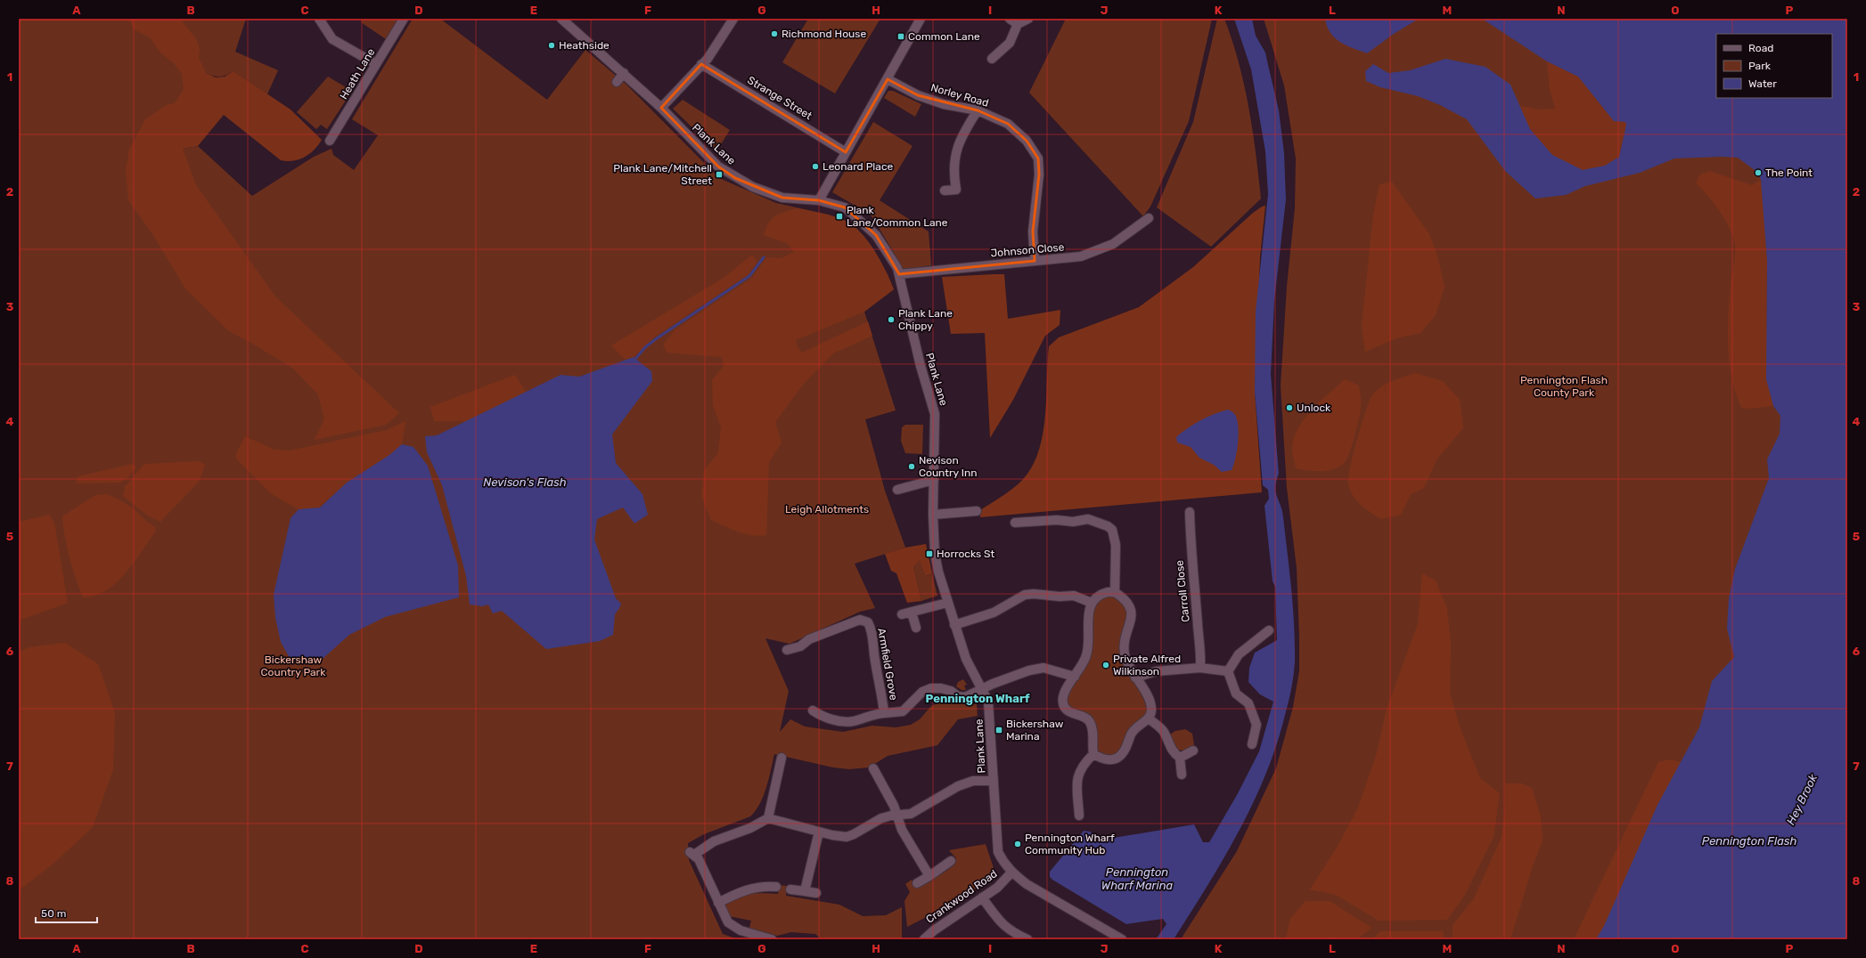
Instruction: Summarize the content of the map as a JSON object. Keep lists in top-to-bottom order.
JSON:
{
  "streets": {
    "street": [
      "Heath Lane",
      "Norley Road",
      "Strange Street",
      "Plank Lane",
      "Johnson Close",
      "Carroll Close",
      "Armfield Grove",
      "Crankwood Road"
    ]
  },
  "crossings": [
    ["Norley Road", "Johnson Close"],
    ["Plank Lane", "Johnson Close"],
    ["Plank Lane", "Armfield Grove"],
    ["Plank Lane", "Crankwood Road"]
  ],
  "districts": ["Pennington Wharf"],
  "water": [
    "Nevison's Flash",
    "Hey Brook",
    "Pennington Flash",
    "Pennington Wharf Marina"
  ],
  "parks": ["Pennington Flash County Park", "Leigh Allotments", "Bickershaw Country Park"],
  "places": {
    "other": [
      "Richmond House",
      "Heathside",
      "Leonard Place",
      "The Point",
      "Plank Lane Chippy",
      "Unlock",
      "Nevison Country Inn",
      "Private Alfred Wilkinson",
      "Pennington Wharf Community Hub"
    ],
    "transit": [
      "Common Lane",
      "Plank Lane/Mitchell Street",
      "Plank Lane/Common Lane",
      "Horrocks St",
      "Bickershaw Marina"
    ]
  },
  "legend": ["Road", "Park", "Water"],
  "scale_bar": "50 m",
  "grid": {
    "columns": [
      "A",
      "B",
      "C",
      "D",
      "E",
      "F",
      "G",
      "H",
      "I",
      "J",
      "K",
      "L",
      "M",
      "N",
      "O",
      "P"
    ],
    "rows": [
      "1",
      "2",
      "3",
      "4",
      "5",
      "6",
      "7",
      "8"
    ]
  }
}
